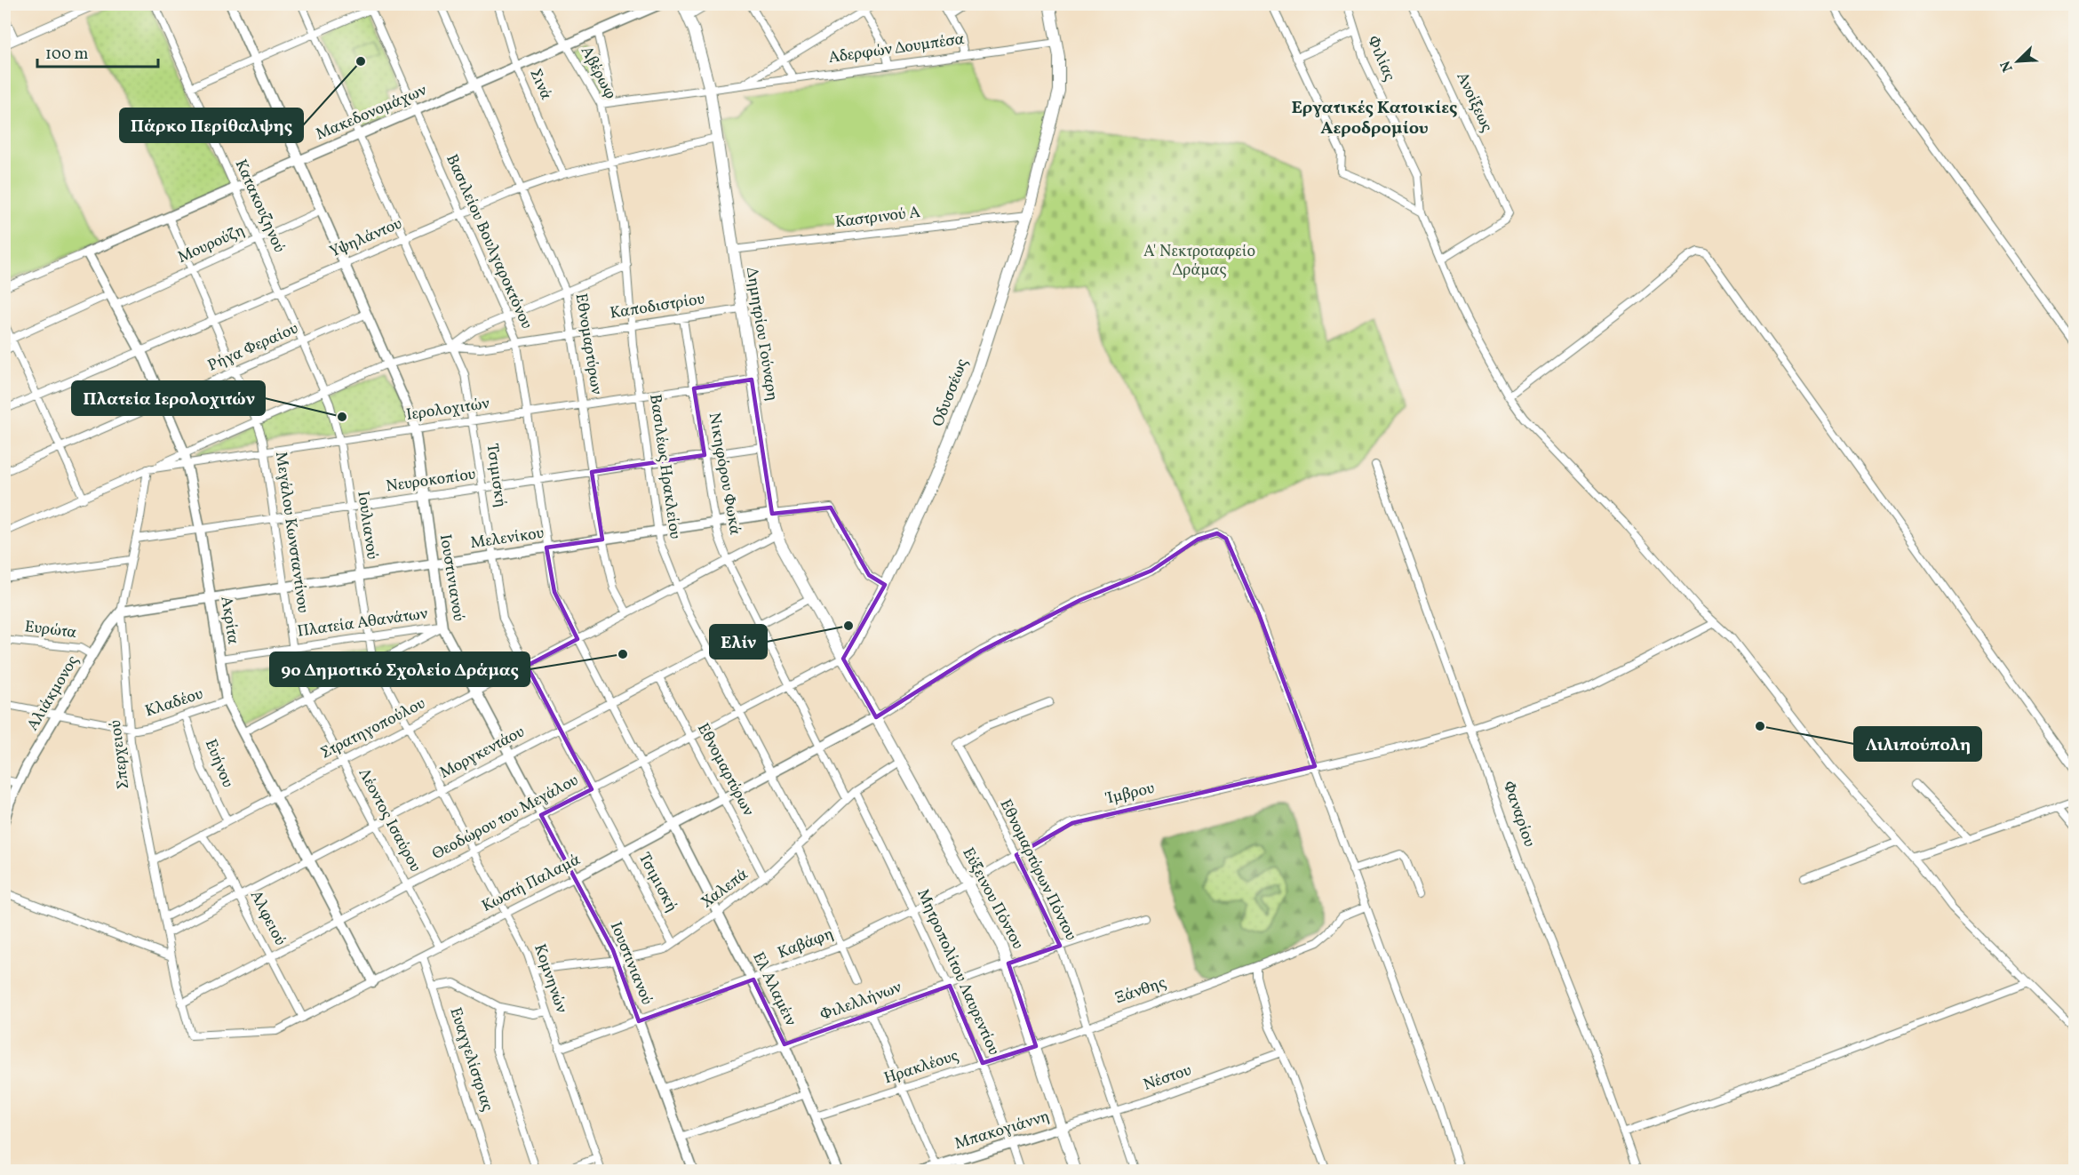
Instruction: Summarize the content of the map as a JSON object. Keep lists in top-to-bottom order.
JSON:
{
  "streets": {
    "main road": ["Δημητρίου Γούναρη", "Οδυσσέως", "Εύξεινου Πόντου"],
    "street": [
      "Αδερφών Δουμπέσα",
      "Φιλίας",
      "Αβέρωφ",
      "Σινά",
      "Ανοίξεως",
      "Μακεδονομάχων",
      "Κατακουζηνού",
      "Καστρινού Α",
      "Υψηλάντου",
      "Βασιλείου Βουλγαροκτόνου",
      "Μουρούζη",
      "Καποδιστρίου",
      "Εθνομαρτύρων",
      "Ρήγα Φεραίου",
      "Ιερολοχιτών",
      "Βασιλέως Ηρακλείου",
      "Νικηφόρου Φωκά",
      "Τσιμισκή",
      "Νευροκοπίου",
      "Ιουλιανού",
      "Μεγάλου Κωνσταντίνου",
      "Μελενίκου",
      "Ιουστινιανού",
      "Ακρίτα",
      "Πλατεία Αθανάτων",
      "Ευρώτα",
      "Αλιάκμονος",
      "Κλαδέου",
      "Στρατηγοπούλου",
      "Μοργκεντάου",
      "Σπερχειού",
      "Ευήνου",
      "Ίμβρου",
      "Φαναρίου",
      "Θεοδώρου του Μεγάλου",
      "Λέοντος Ισαύρου",
      "Εθνομαρτύρων Πόντου",
      "Κωστή Παλαμά",
      "Χαλεπά",
      "Αλφειού",
      "Καβάφη",
      "Μητροπολίτου Λαυρεντίου",
      "Κομνηνών",
      "Ελ Αλαμέιν",
      "Ξάνθης",
      "Φιλελλήνων",
      "Ευαγγελίστριας",
      "Ηρακλέους",
      "Νέστου",
      "Μπακογιάννη"
    ]
  },
  "crossings": [
    ["Αδερφών Δουμπέσα", "Αβέρωφ"],
    ["Αδερφών Δουμπέσα", "Δημητρίου Γούναρη"],
    ["Αδερφών Δουμπέσα", "Οδυσσέως"],
    ["Φιλίας", "Ανοίξεως"],
    ["Φιλίας", "Ίμβρου"],
    ["Αβέρωφ", "Μακεδονομάχων"],
    ["Αβέρωφ", "Υψηλάντου"],
    ["Αβέρωφ", "Βασιλέως Ηρακλείου"],
    ["Σινά", "Μακεδονομάχων"],
    ["Σινά", "Υψηλάντου"],
    ["Μακεδονομάχων", "Κατακουζηνού"],
    ["Μακεδονομάχων", "Βασιλείου Βουλγαροκτόνου"],
    ["Μακεδονομάχων", "Εθνομαρτύρων"],
    ["Μακεδονομάχων", "Τσιμισκή"],
    ["Μακεδονομάχων", "Μεγάλου Κωνσταντίνου"],
    ["Μακεδονομάχων", "Ιουστινιανού"],
    ["Μακεδονομάχων", "Ακρίτα"],
    ["Κατακουζηνού", "Υψηλάντου"],
    ["Κατακουζηνού", "Μουρούζη"],
    ["Κατακουζηνού", "Ρήγα Φεραίου"],
    ["Κατακουζηνού", "Ιερολοχιτών"],
    ["Κατακουζηνού", "Ιουλιανού"],
    ["Καστρινού Α", "Δημητρίου Γούναρη"],
    ["Καστρινού Α", "Οδυσσέως"],
    ["Υψηλάντου", "Βασιλείου Βουλγαροκτόνου"],
    ["Υψηλάντου", "Δημητρίου Γούναρη"],
    ["Υψηλάντου", "Εθνομαρτύρων"],
    ["Υψηλάντου", "Βασιλέως Ηρακλείου"],
    ["Υψηλάντου", "Τσιμισκή"],
    ["Υψηλάντου", "Μεγάλου Κωνσταντίνου"],
    ["Υψηλάντου", "Ιουστινιανού"],
    ["Υψηλάντου", "Ακρίτα"],
    ["Βασιλείου Βουλγαροκτόνου", "Καποδιστρίου"],
    ["Βασιλείου Βουλγαροκτόνου", "Ιερολοχιτών"],
    ["Βασιλείου Βουλγαροκτόνου", "Νευροκοπίου"],
    ["Βασιλείου Βουλγαροκτόνου", "Μελενίκου"],
    ["Βασιλείου Βουλγαροκτόνου", "Στρατηγοπούλου"],
    ["Βασιλείου Βουλγαροκτόνου", "Μοργκεντάου"],
    ["Βασιλείου Βουλγαροκτόνου", "Θεοδώρου του Μεγάλου"],
    ["Βασιλείου Βουλγαροκτόνου", "Κωστή Παλαμά"],
    ["Βασιλείου Βουλγαροκτόνου", "Ελ Αλαμέιν"],
    ["Μουρούζη", "Μεγάλου Κωνσταντίνου"],
    ["Μουρούζη", "Ιουστινιανού"],
    ["Μουρούζη", "Ακρίτα"],
    ["Καποδιστρίου", "Δημητρίου Γούναρη"],
    ["Καποδιστρίου", "Εθνομαρτύρων"],
    ["Καποδιστρίου", "Ιερολοχιτών"],
    ["Καποδιστρίου", "Βασιλέως Ηρακλείου"],
    ["Καποδιστρίου", "Νικηφόρου Φωκά"],
    ["Καποδιστρίου", "Τσιμισκή"],
    ["Δημητρίου Γούναρη", "Οδυσσέως"],
    ["Δημητρίου Γούναρη", "Ιερολοχιτών"],
    ["Δημητρίου Γούναρη", "Νευροκοπίου"],
    ["Δημητρίου Γούναρη", "Μελενίκου"],
    ["Δημητρίου Γούναρη", "Στρατηγοπούλου"],
    ["Δημητρίου Γούναρη", "Μοργκεντάου"],
    ["Δημητρίου Γούναρη", "Θεοδώρου του Μεγάλου"],
    ["Δημητρίου Γούναρη", "Εύξεινου Πόντου"],
    ["Εθνομαρτύρων", "Ιερολοχιτών"],
    ["Εθνομαρτύρων", "Νευροκοπίου"],
    ["Εθνομαρτύρων", "Μελενίκου"],
    ["Εθνομαρτύρων", "Στρατηγοπούλου"],
    ["Εθνομαρτύρων", "Μοργκεντάου"],
    ["Εθνομαρτύρων", "Θεοδώρου του Μεγάλου"],
    ["Εθνομαρτύρων", "Κωστή Παλαμά"],
    ["Εθνομαρτύρων", "Χαλεπά"],
    ["Ρήγα Φεραίου", "Μεγάλου Κωνσταντίνου"],
    ["Ρήγα Φεραίου", "Ιουστινιανού"],
    ["Ρήγα Φεραίου", "Ακρίτα"],
    ["Οδυσσέως", "Θεοδώρου του Μεγάλου"],
    ["Οδυσσέως", "Εύξεινου Πόντου"],
    ["Ιερολοχιτών", "Βασιλέως Ηρακλείου"],
    ["Ιερολοχιτών", "Νικηφόρου Φωκά"],
    ["Ιερολοχιτών", "Τσιμισκή"],
    ["Ιερολοχιτών", "Ιουλιανού"],
    ["Ιερολοχιτών", "Μεγάλου Κωνσταντίνου"],
    ["Ιερολοχιτών", "Ιουστινιανού"],
    ["Ιερολοχιτών", "Ακρίτα"],
    ["Ιερολοχιτών", "Σπερχειού"],
    ["Βασιλέως Ηρακλείου", "Νευροκοπίου"],
    ["Βασιλέως Ηρακλείου", "Μελενίκου"],
    ["Βασιλέως Ηρακλείου", "Στρατηγοπούλου"],
    ["Βασιλέως Ηρακλείου", "Μοργκεντάου"],
    ["Βασιλέως Ηρακλείου", "Θεοδώρου του Μεγάλου"],
    ["Βασιλέως Ηρακλείου", "Κωστή Παλαμά"],
    ["Βασιλέως Ηρακλείου", "Χαλεπά"],
    ["Νικηφόρου Φωκά", "Νευροκοπίου"],
    ["Νικηφόρου Φωκά", "Μελενίκου"],
    ["Νικηφόρου Φωκά", "Στρατηγοπούλου"],
    ["Νικηφόρου Φωκά", "Μοργκεντάου"],
    ["Νικηφόρου Φωκά", "Θεοδώρου του Μεγάλου"],
    ["Νικηφόρου Φωκά", "Κωστή Παλαμά"],
    ["Νικηφόρου Φωκά", "Χαλεπά"],
    ["Τσιμισκή", "Νευροκοπίου"],
    ["Τσιμισκή", "Μελενίκου"],
    ["Τσιμισκή", "Στρατηγοπούλου"],
    ["Τσιμισκή", "Μοργκεντάου"],
    ["Τσιμισκή", "Θεοδώρου του Μεγάλου"],
    ["Τσιμισκή", "Κωστή Παλαμά"],
    ["Τσιμισκή", "Χαλεπά"],
    ["Νευροκοπίου", "Ιουλιανού"],
    ["Νευροκοπίου", "Μεγάλου Κωνσταντίνου"],
    ["Νευροκοπίου", "Ιουστινιανού"],
    ["Νευροκοπίου", "Ακρίτα"],
    ["Νευροκοπίου", "Σπερχειού"],
    ["Ιουλιανού", "Μελενίκου"],
    ["Ιουλιανού", "Πλατεία Αθανάτων"],
    ["Ιουλιανού", "Κομνηνών"],
    ["Μεγάλου Κωνσταντίνου", "Μελενίκου"],
    ["Μεγάλου Κωνσταντίνου", "Πλατεία Αθανάτων"],
    ["Μεγάλου Κωνσταντίνου", "Λέοντος Ισαύρου"],
    ["Μελενίκου", "Ιουστινιανού"],
    ["Μελενίκου", "Ακρίτα"],
    ["Μελενίκου", "Αλιάκμονος"],
    ["Μελενίκου", "Σπερχειού"],
    ["Ιουστινιανού", "Πλατεία Αθανάτων"],
    ["Ιουστινιανού", "Στρατηγοπούλου"],
    ["Ιουστινιανού", "Μοργκεντάου"],
    ["Ιουστινιανού", "Θεοδώρου του Μεγάλου"],
    ["Ιουστινιανού", "Κωστή Παλαμά"],
    ["Ιουστινιανού", "Χαλεπά"],
    ["Ιουστινιανού", "Καβάφη"],
    ["Ιουστινιανού", "Φιλελλήνων"],
    ["Ακρίτα", "Πλατεία Αθανάτων"],
    ["Ακρίτα", "Κλαδέου"],
    ["Ακρίτα", "Στρατηγοπούλου"],
    ["Ακρίτα", "Μοργκεντάου"],
    ["Ακρίτα", "Θεοδώρου του Μεγάλου"],
    ["Ακρίτα", "Κωστή Παλαμά"],
    ["Πλατεία Αθανάτων", "Λέοντος Ισαύρου"],
    ["Πλατεία Αθανάτων", "Κομνηνών"],
    ["Ευρώτα", "Αλιάκμονος"],
    ["Αλιάκμονος", "Κλαδέου"],
    ["Αλιάκμονος", "Σπερχειού"],
    ["Κλαδέου", "Σπερχειού"],
    ["Κλαδέου", "Ευήνου"],
    ["Στρατηγοπούλου", "Σπερχειού"],
    ["Στρατηγοπούλου", "Ευήνου"],
    ["Στρατηγοπούλου", "Λέοντος Ισαύρου"],
    ["Στρατηγοπούλου", "Αλφειού"],
    ["Στρατηγοπούλου", "Κομνηνών"],
    ["Μοργκεντάου", "Σπερχειού"],
    ["Μοργκεντάου", "Λέοντος Ισαύρου"],
    ["Μοργκεντάου", "Αλφειού"],
    ["Μοργκεντάου", "Κομνηνών"],
    ["Σπερχειού", "Θεοδώρου του Μεγάλου"],
    ["Σπερχειού", "Κωστή Παλαμά"],
    ["Ίμβρου", "Φαναρίου"],
    ["Ίμβρου", "Εθνομαρτύρων Πόντου"],
    ["Ίμβρου", "Εύξεινου Πόντου"],
    ["Ίμβρου", "Καβάφη"],
    ["Θεοδώρου του Μεγάλου", "Λέοντος Ισαύρου"],
    ["Θεοδώρου του Μεγάλου", "Εύξεινου Πόντου"],
    ["Θεοδώρου του Μεγάλου", "Αλφειού"],
    ["Θεοδώρου του Μεγάλου", "Κομνηνών"],
    ["Λέοντος Ισαύρου", "Κωστή Παλαμά"],
    ["Εθνομαρτύρων Πόντου", "Ξάνθης"],
    ["Εθνομαρτύρων Πόντου", "Φιλελλήνων"],
    ["Εθνομαρτύρων Πόντου", "Νέστου"],
    ["Κωστή Παλαμά", "Εύξεινου Πόντου"],
    ["Κωστή Παλαμά", "Αλφειού"],
    ["Κωστή Παλαμά", "Κομνηνών"],
    ["Κωστή Παλαμά", "Ελ Αλαμέιν"],
    ["Κωστή Παλαμά", "Ευαγγελίστριας"],
    ["Χαλεπά", "Εύξεινου Πόντου"],
    ["Χαλεπά", "Μητροπολίτου Λαυρεντίου"],
    ["Χαλεπά", "Κομνηνών"],
    ["Χαλεπά", "Ελ Αλαμέιν"],
    ["Εύξεινου Πόντου", "Καβάφη"],
    ["Εύξεινου Πόντου", "Ξάνθης"],
    ["Εύξεινου Πόντου", "Φιλελλήνων"],
    ["Εύξεινου Πόντου", "Ηρακλέους"],
    ["Εύξεινου Πόντου", "Νέστου"],
    ["Εύξεινου Πόντου", "Μπακογιάννη"],
    ["Καβάφη", "Μητροπολίτου Λαυρεντίου"],
    ["Καβάφη", "Κομνηνών"],
    ["Καβάφη", "Ελ Αλαμέιν"],
    ["Μητροπολίτου Λαυρεντίου", "Φιλελλήνων"],
    ["Μητροπολίτου Λαυρεντίου", "Ηρακλέους"],
    ["Μητροπολίτου Λαυρεντίου", "Μπακογιάννη"],
    ["Ελ Αλαμέιν", "Φιλελλήνων"],
    ["Ελ Αλαμέιν", "Ηρακλέους"],
    ["Ξάνθης", "Ηρακλέους"],
    ["Νέστου", "Μπακογιάννη"]
  ],
  "districts": ["Εργατικές Κατοικίες Αεροδρομίου"],
  "parks": ["Α' Νεκτροταφείο Δράμας"],
  "places": [
    "Πάρκο Περίθαλψης",
    "Πλατεία Ιερολοχιτών",
    "Ελίν",
    "9ο Δημοτικό Σχολείο Δράμας",
    "Λιλιπούπολη"
  ],
  "scale_bar": "100 m",
  "north": "bottom left"
}
